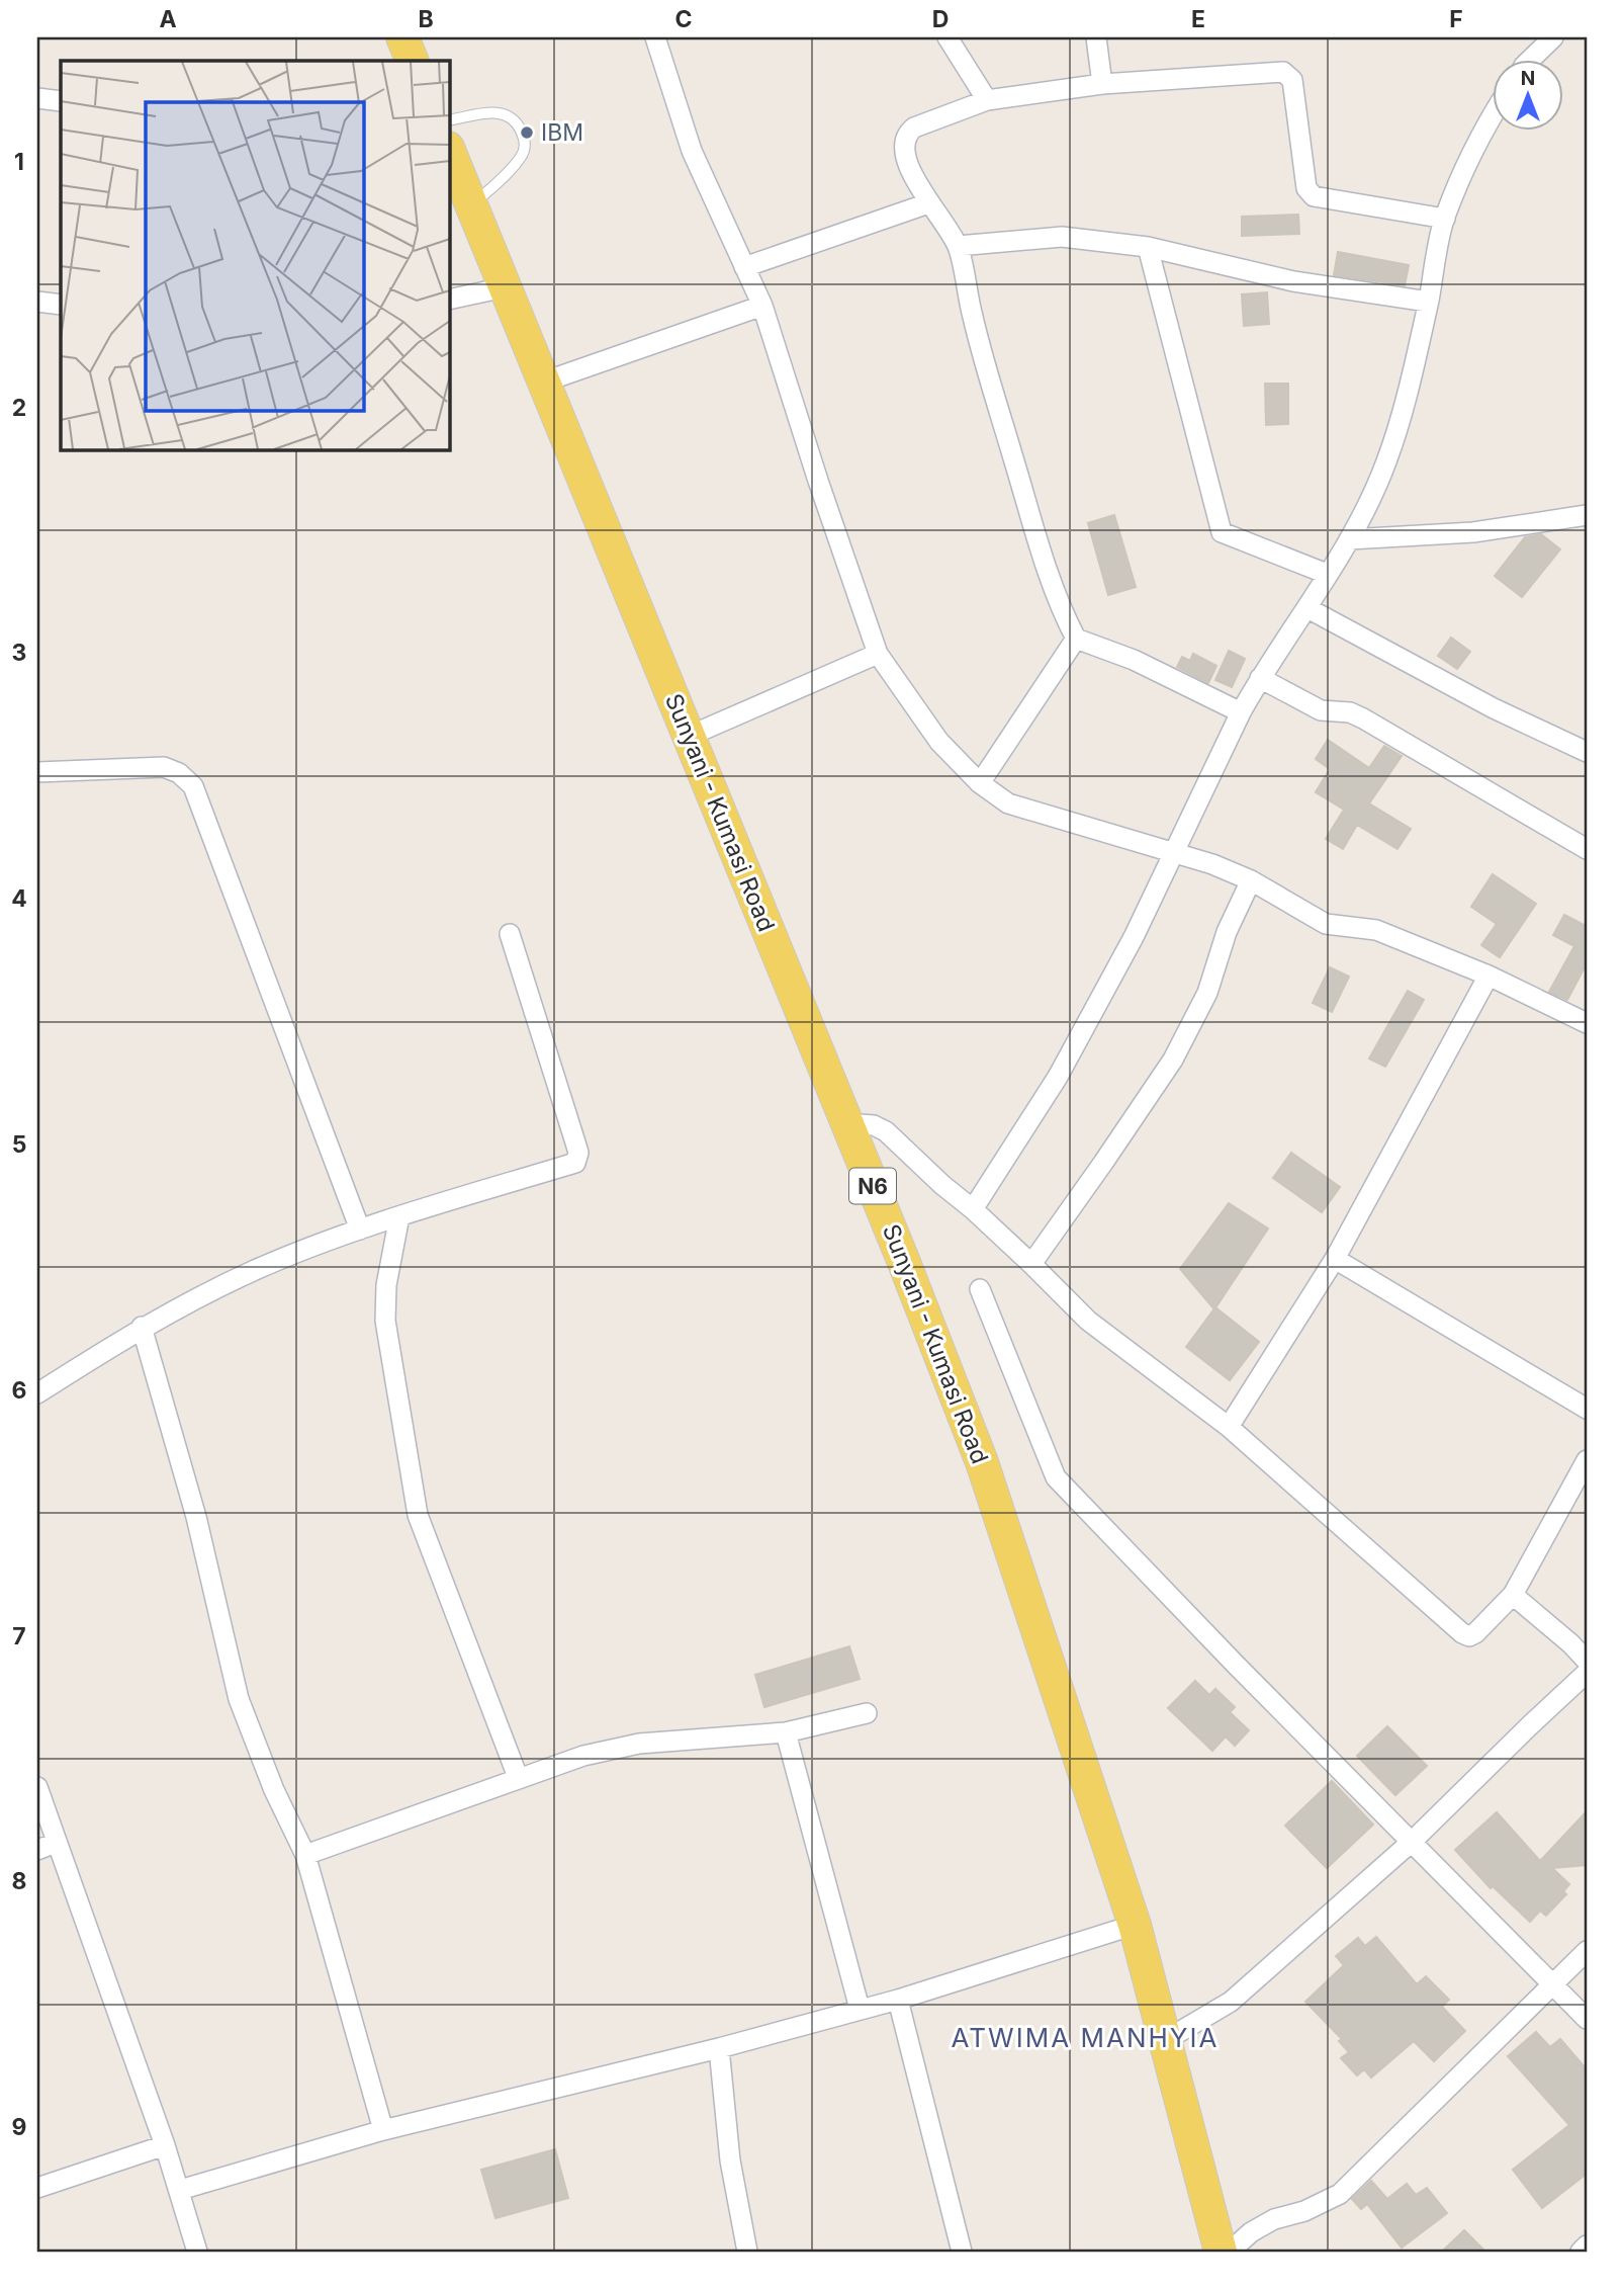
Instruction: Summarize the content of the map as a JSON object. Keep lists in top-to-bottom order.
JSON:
{
  "streets": {
    "main road": ["Sunyani - Kumasi Road", "N6"]
  },
  "districts": ["ATWIMA MANHYIA"],
  "places": ["IBM"],
  "north": "top",
  "grid": {
    "columns": [
      "A",
      "B",
      "C",
      "D",
      "E",
      "F"
    ],
    "rows": [
      "1",
      "2",
      "3",
      "4",
      "5",
      "6",
      "7",
      "8",
      "9"
    ]
  }
}
